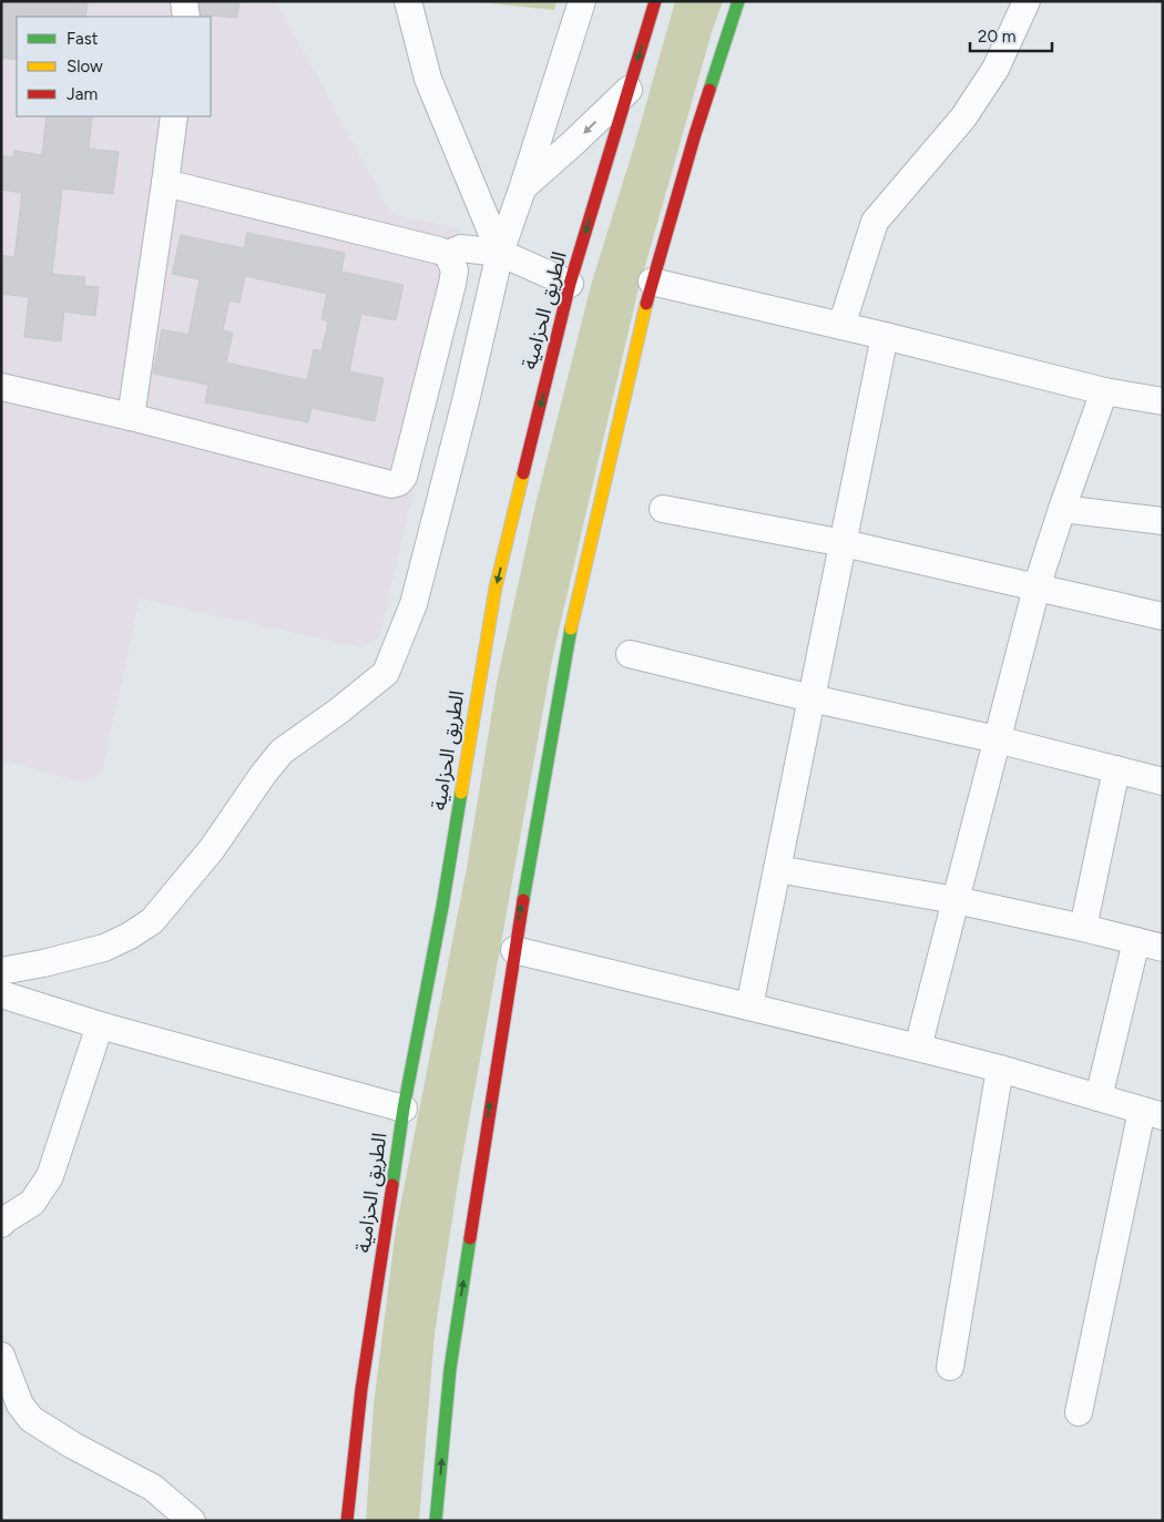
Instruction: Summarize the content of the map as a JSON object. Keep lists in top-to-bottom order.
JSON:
{
  "streets": {
    "highway": ["الطريق الحزامية"]
  },
  "legend": ["Fast", "Slow", "Jam"],
  "scale_bar": "20 m"
}
